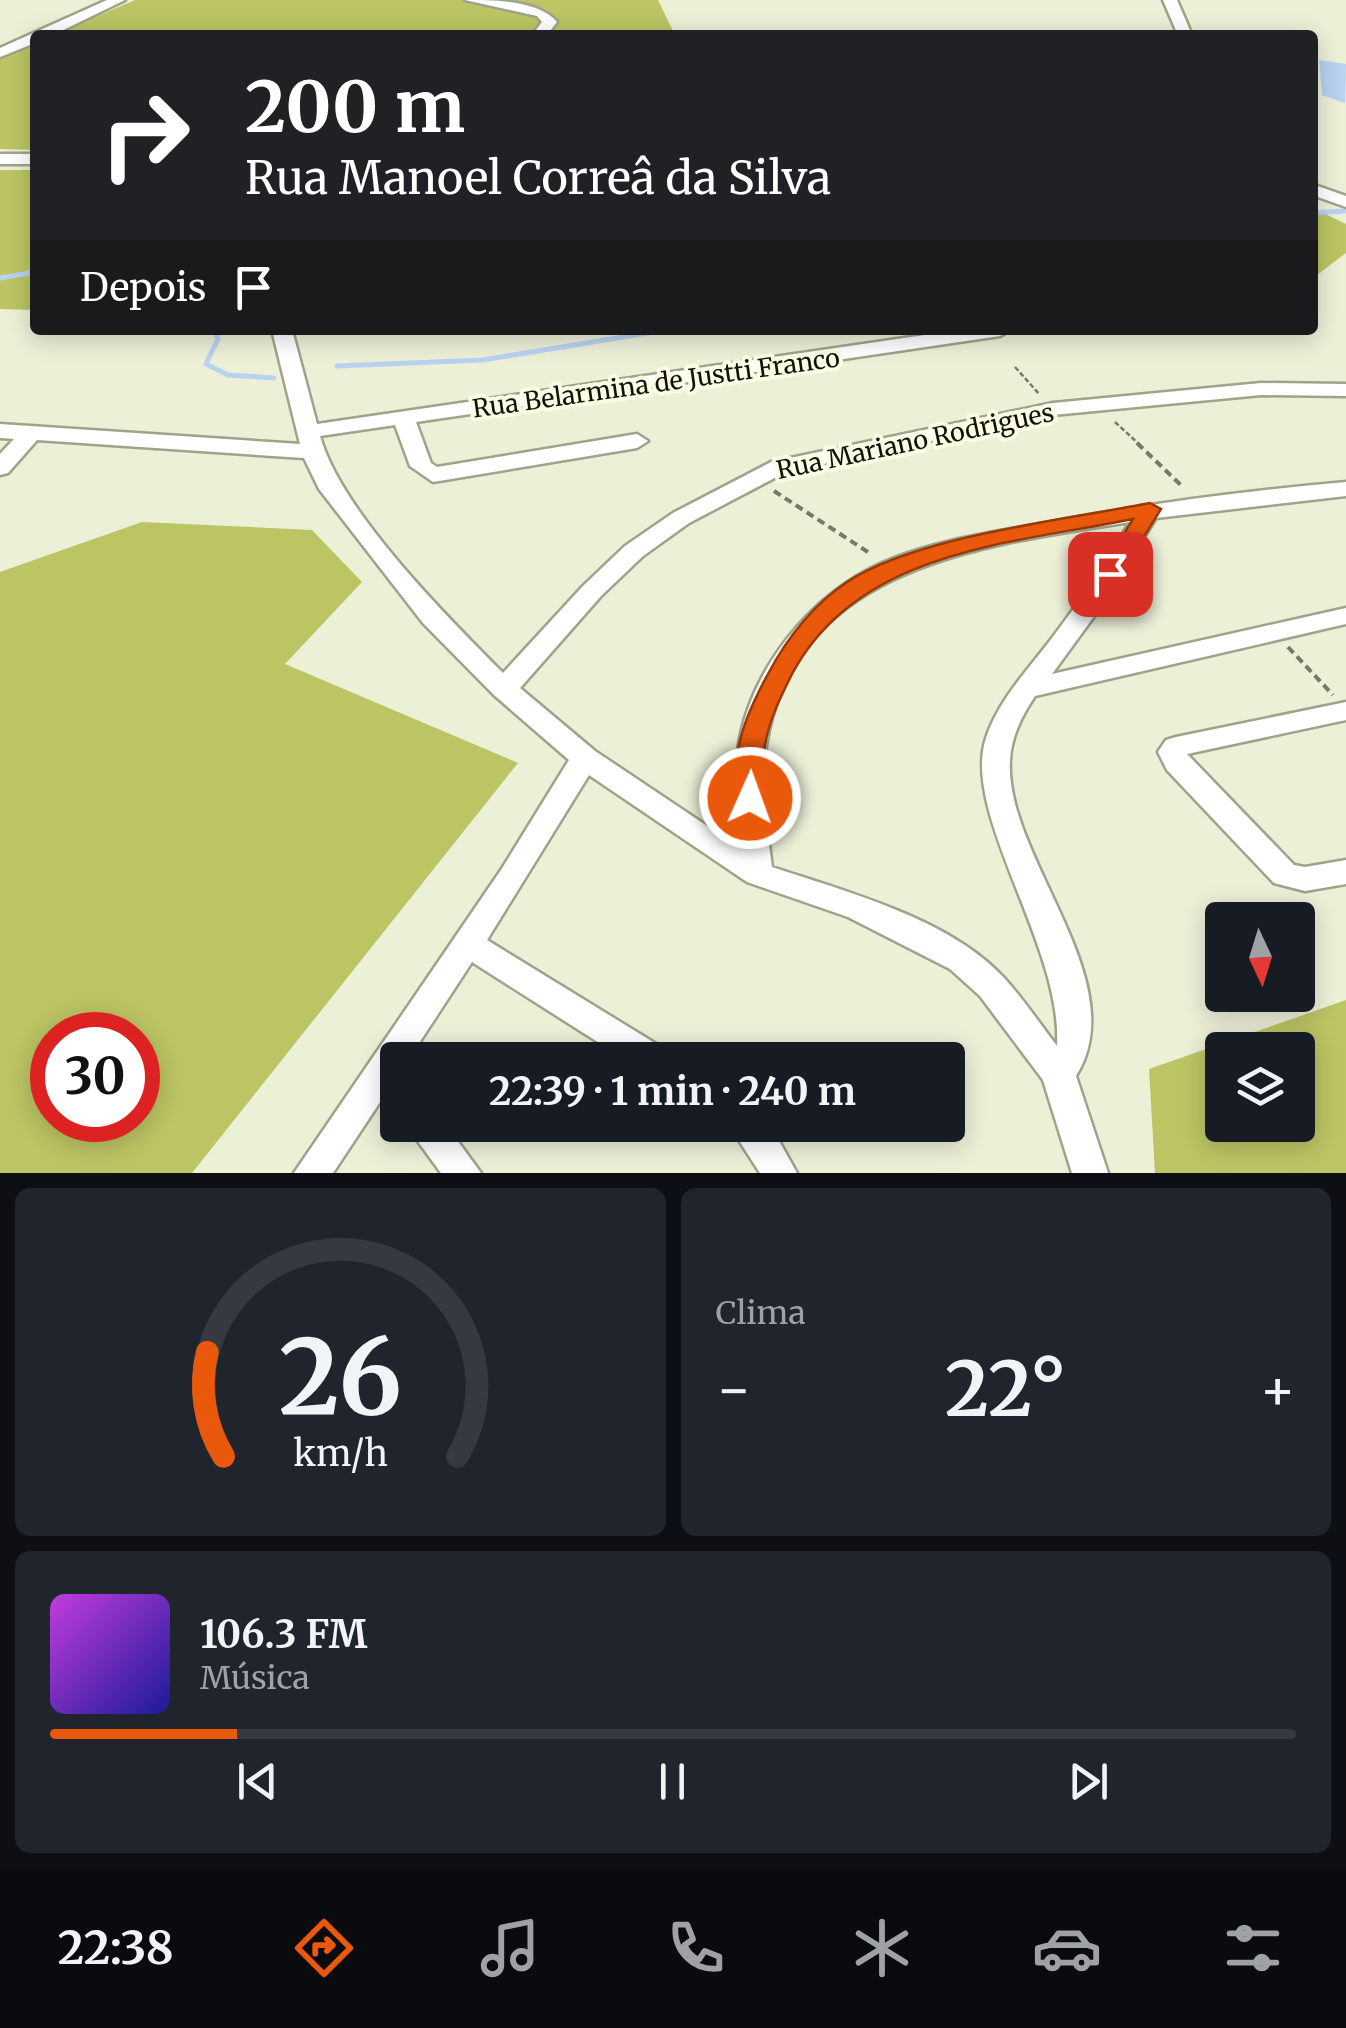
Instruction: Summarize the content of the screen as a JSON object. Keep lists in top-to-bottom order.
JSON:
{
  "streets": {
    "street": ["Rua Belarmina de Justti Franco", "Rua Mariano Rodrigues"]
  },
  "north": "bottom",
  "page": {
    "turn": ["200 m", "Rua Manoel Correâ da Silva"],
    "then": "Depois",
    "limit": "30",
    "trip": "22:39 · 1 min · 240 m",
    "tile": "Clima",
    "heat": ["−", "22°", "+"],
    "song": ["106.3 FM", "Música"],
    "tabs": "22:38",
    "gauge": ["26", "km/h"]
  }
}
